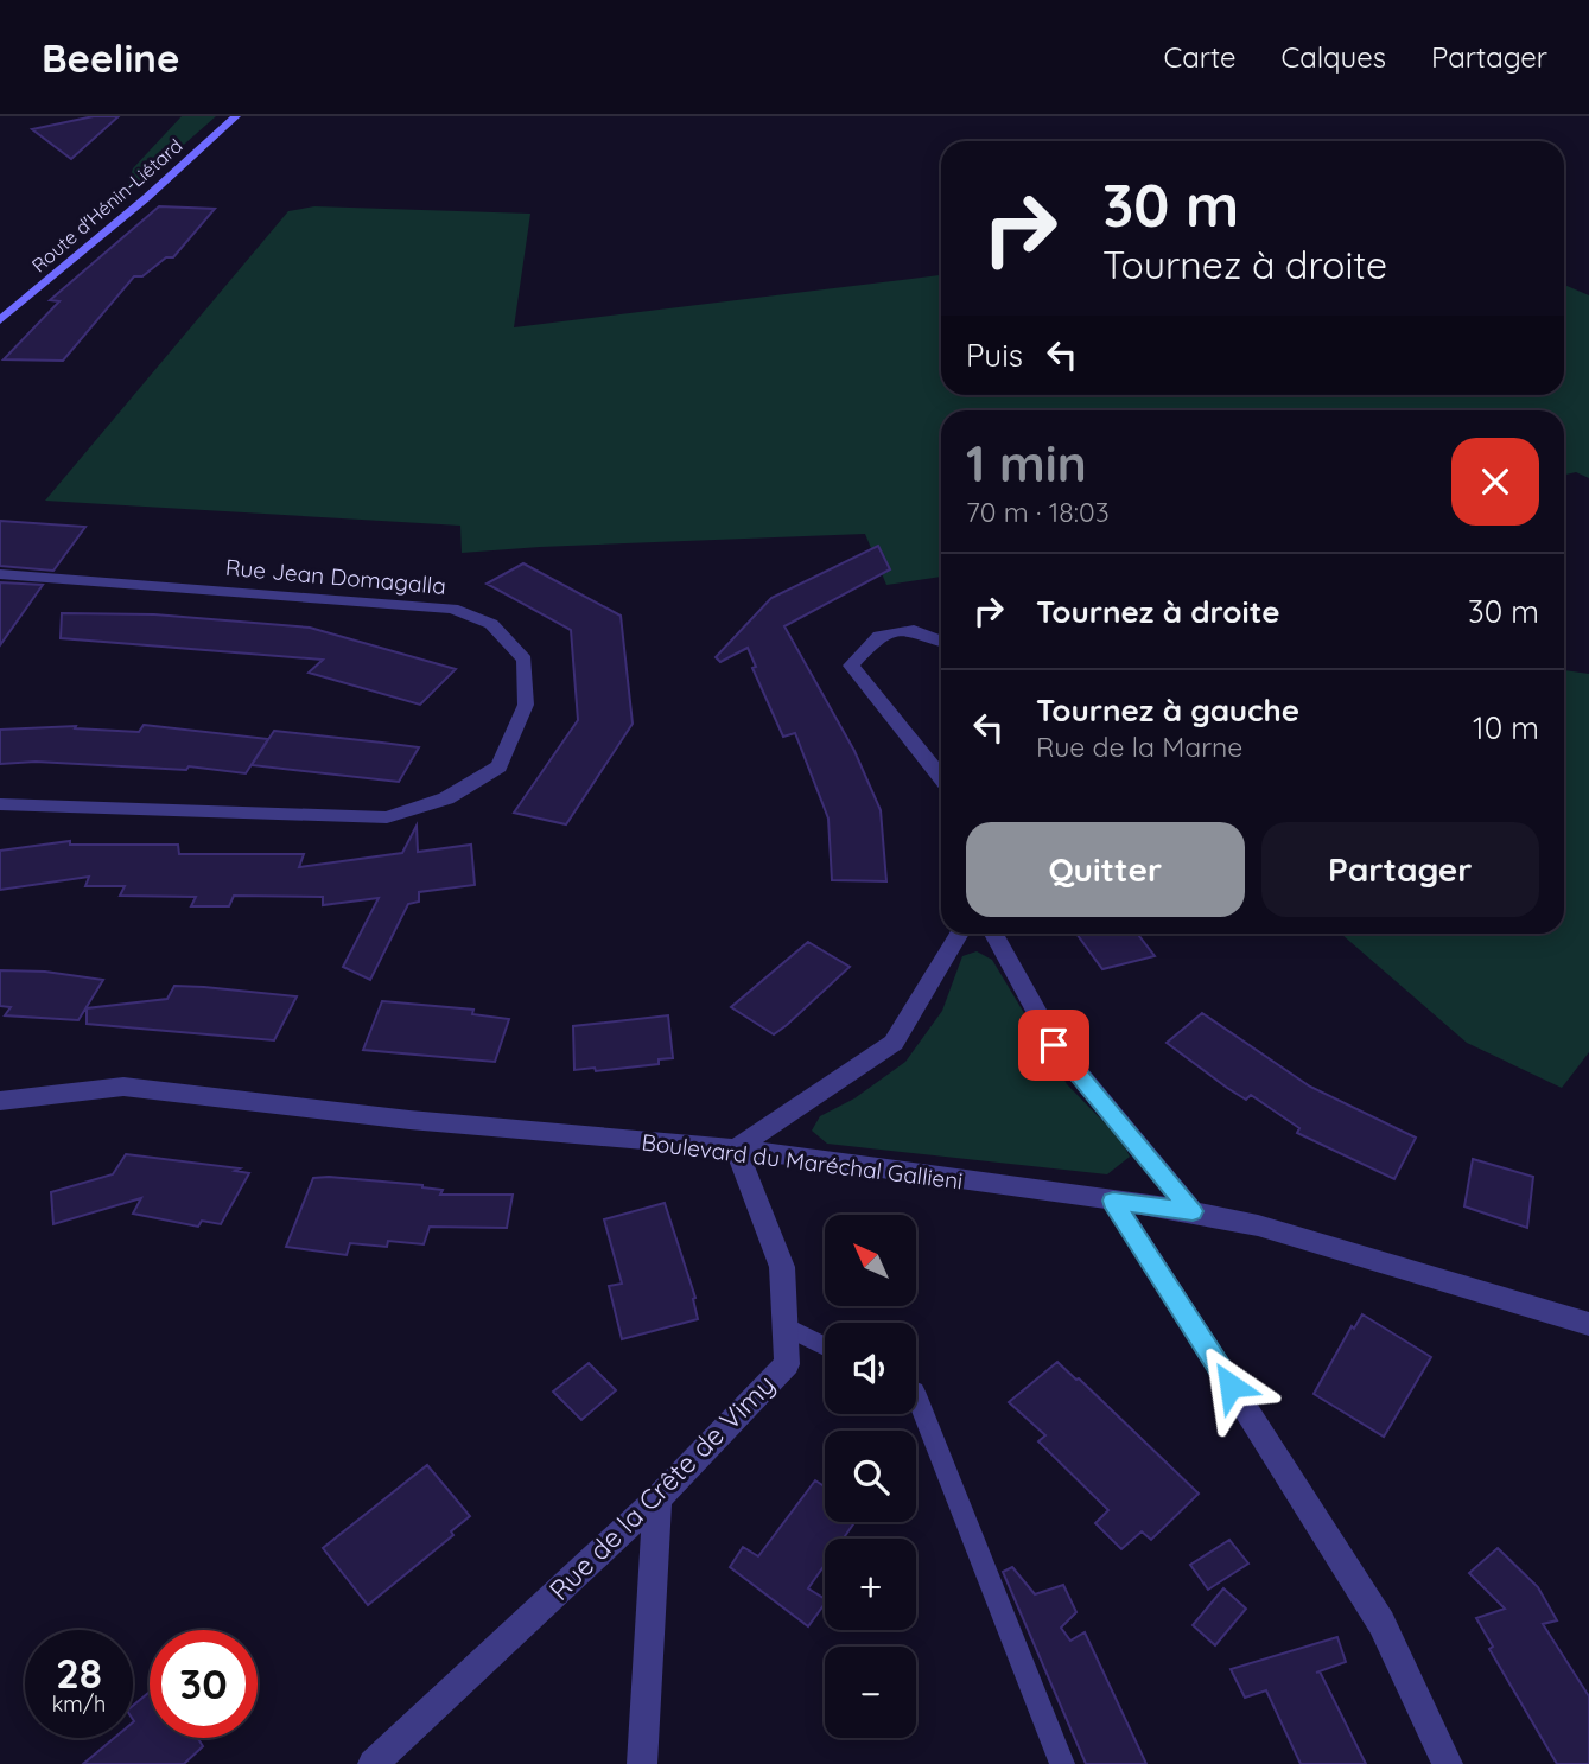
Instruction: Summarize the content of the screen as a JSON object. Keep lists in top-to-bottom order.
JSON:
{
  "streets": {
    "main road": ["Route d'Hénin-Liétard"],
    "street": ["Rue Jean Domagalla", "Boulevard du Maréchal Gallieni", "Rue de la Crête de Vimy"]
  },
  "crossings": [
    ["Boulevard du Maréchal Gallieni", "Rue de la Crête de Vimy"]
  ],
  "north": "top left",
  "page": {
    "header": "Beeline",
    "nav": ["Carte", "Calques", "Partager"],
    "turn": ["30 m", "Tournez à droite"],
    "then": "Puis",
    "heading": ["1 min", "70 m · 18:03"],
    "list": [
      {
        "name": "Tournez à droite",
        "value": "30 m"
      },
      {
        "name": "Tournez à gauche",
        "note": "Rue de la Marne",
        "value": "10 m"
      }
    ],
    "buttons": ["Quitter", "Partager"],
    "map_buttons": ["+", "−"],
    "speed": "28 km/h",
    "limit": "30"
  }
}
